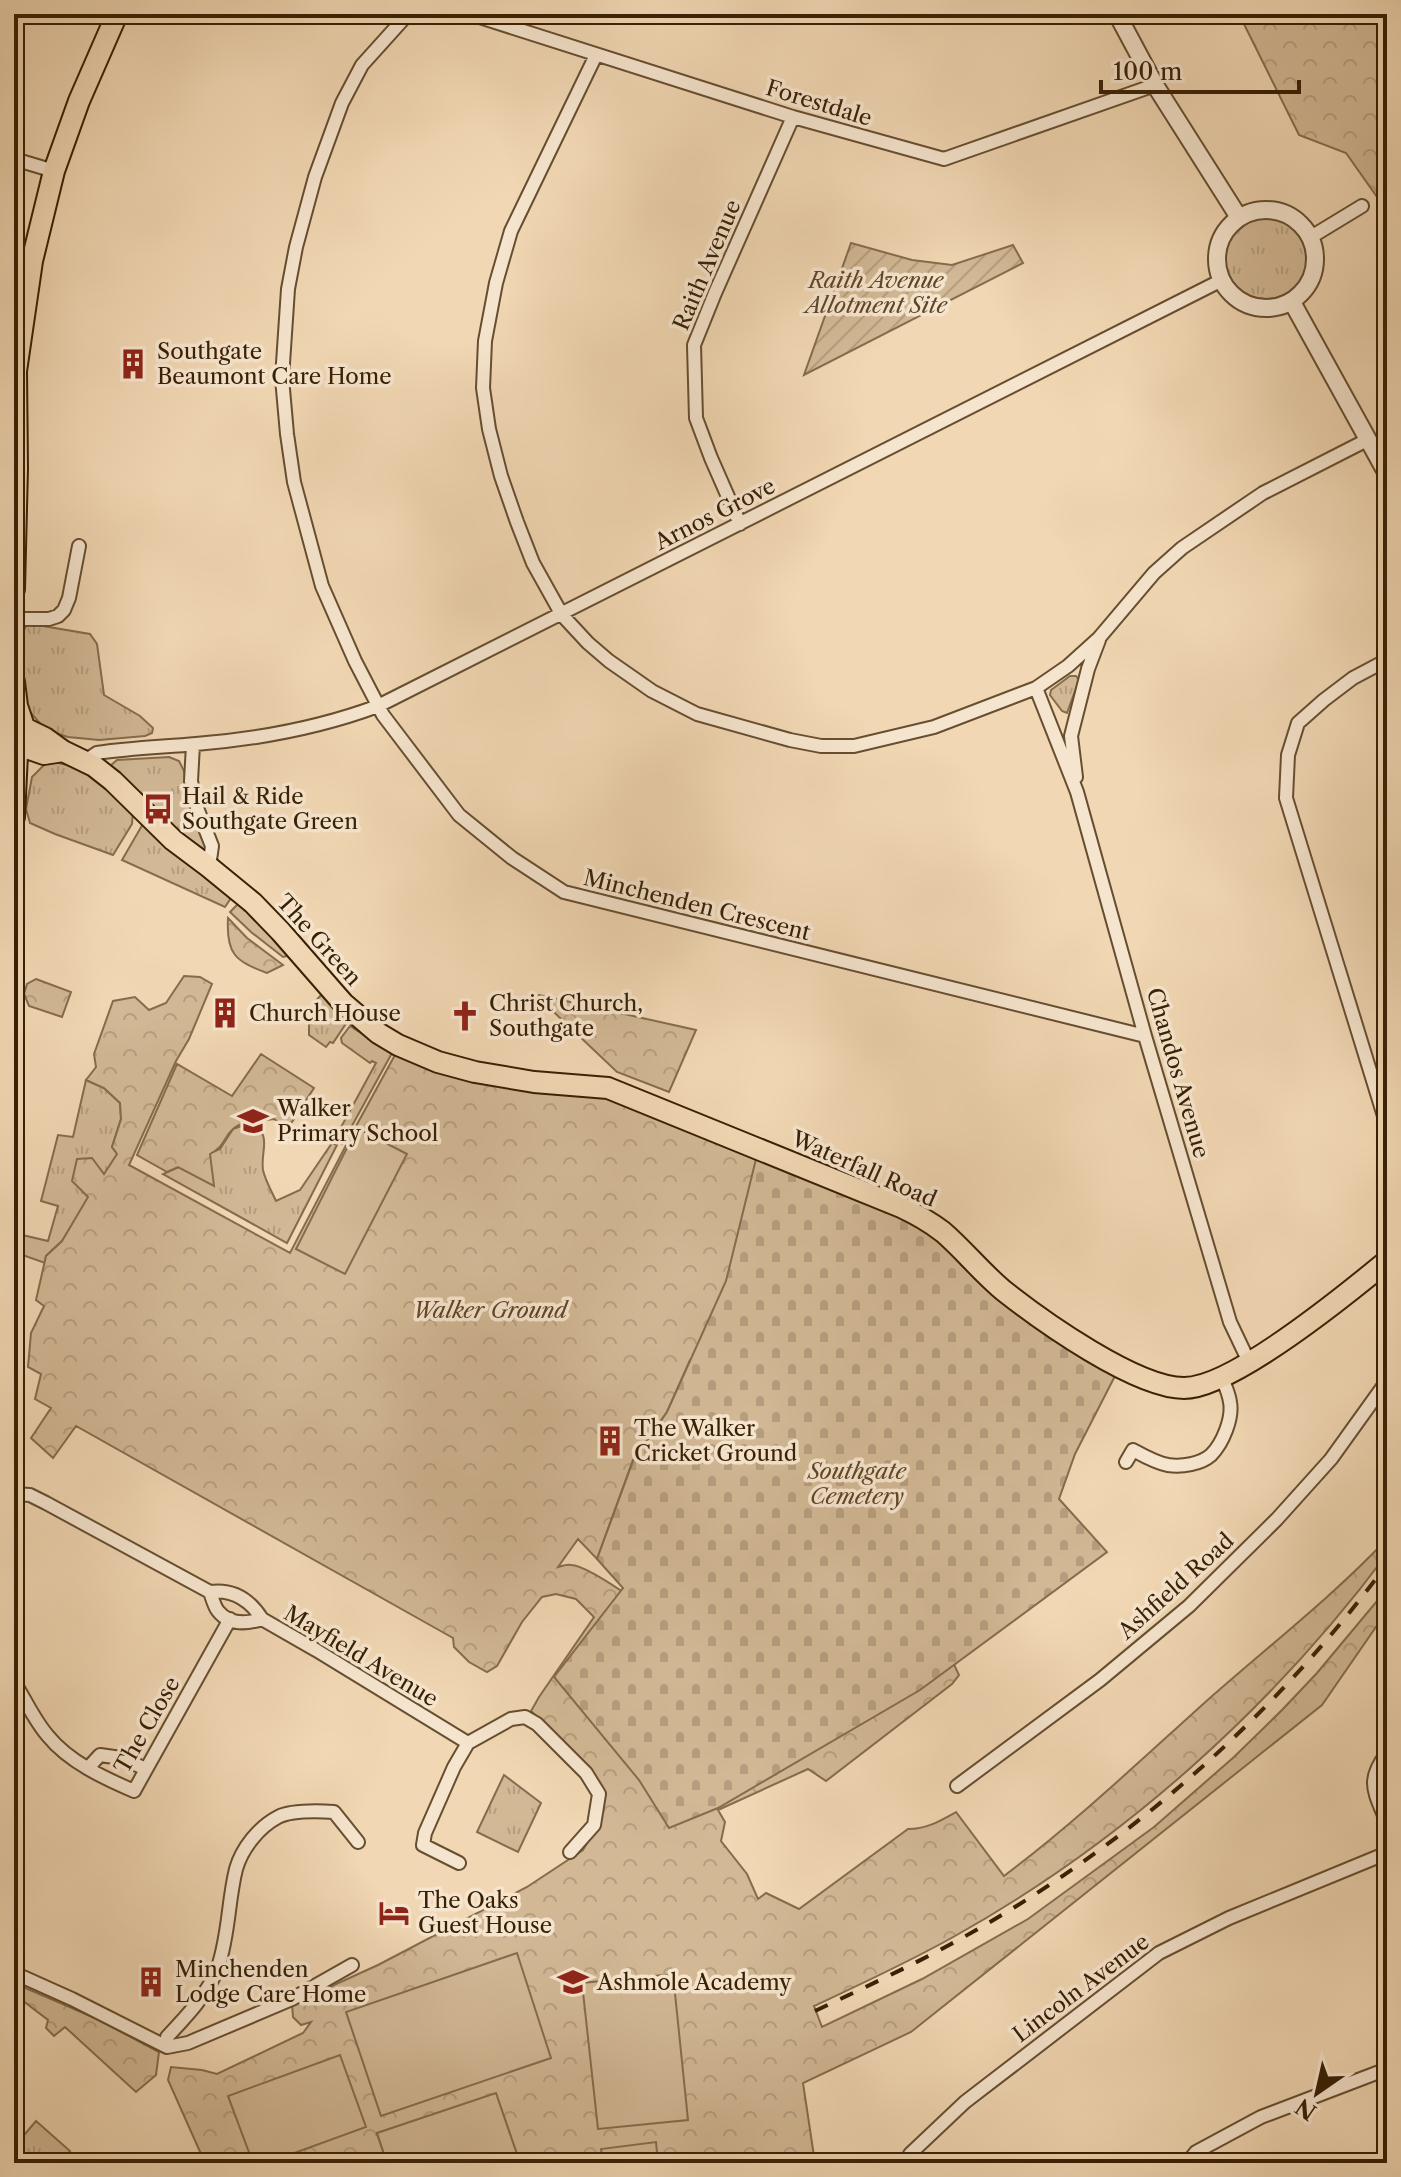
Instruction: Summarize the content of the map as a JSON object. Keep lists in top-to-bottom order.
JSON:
{
  "streets": {
    "main road": ["The Green", "Waterfall Road"],
    "street": [
      "Forestdale",
      "Raith Avenue",
      "Arnos Grove",
      "Minchenden Crescent",
      "Chandos Avenue",
      "Ashfield Road",
      "Mayfield Avenue",
      "The Close",
      "Lincoln Avenue"
    ]
  },
  "crossings": [
    ["Forestdale", "Raith Avenue"],
    ["Raith Avenue", "Arnos Grove"],
    ["Arnos Grove", "Minchenden Crescent"],
    ["Minchenden Crescent", "Chandos Avenue"],
    ["The Green", "Waterfall Road"],
    ["Chandos Avenue", "Waterfall Road"],
    ["Mayfield Avenue", "The Close"]
  ],
  "parks": ["Raith Avenue Allotment Site", "Walker Ground", "Southgate Cemetery"],
  "places": {
    "building": [
      "Southgate Beaumont Care Home",
      "Church House",
      "The Walker Cricket Ground",
      "Minchenden Lodge Care Home"
    ],
    "bus stop": ["Hail & Ride Southgate Green"],
    "church": ["Christ Church, Southgate"],
    "school or university": ["Walker Primary School", "Ashmole Academy"],
    "hotel": ["The Oaks Guest House"]
  },
  "scale_bar": "100 m",
  "north": "bottom left"
}
